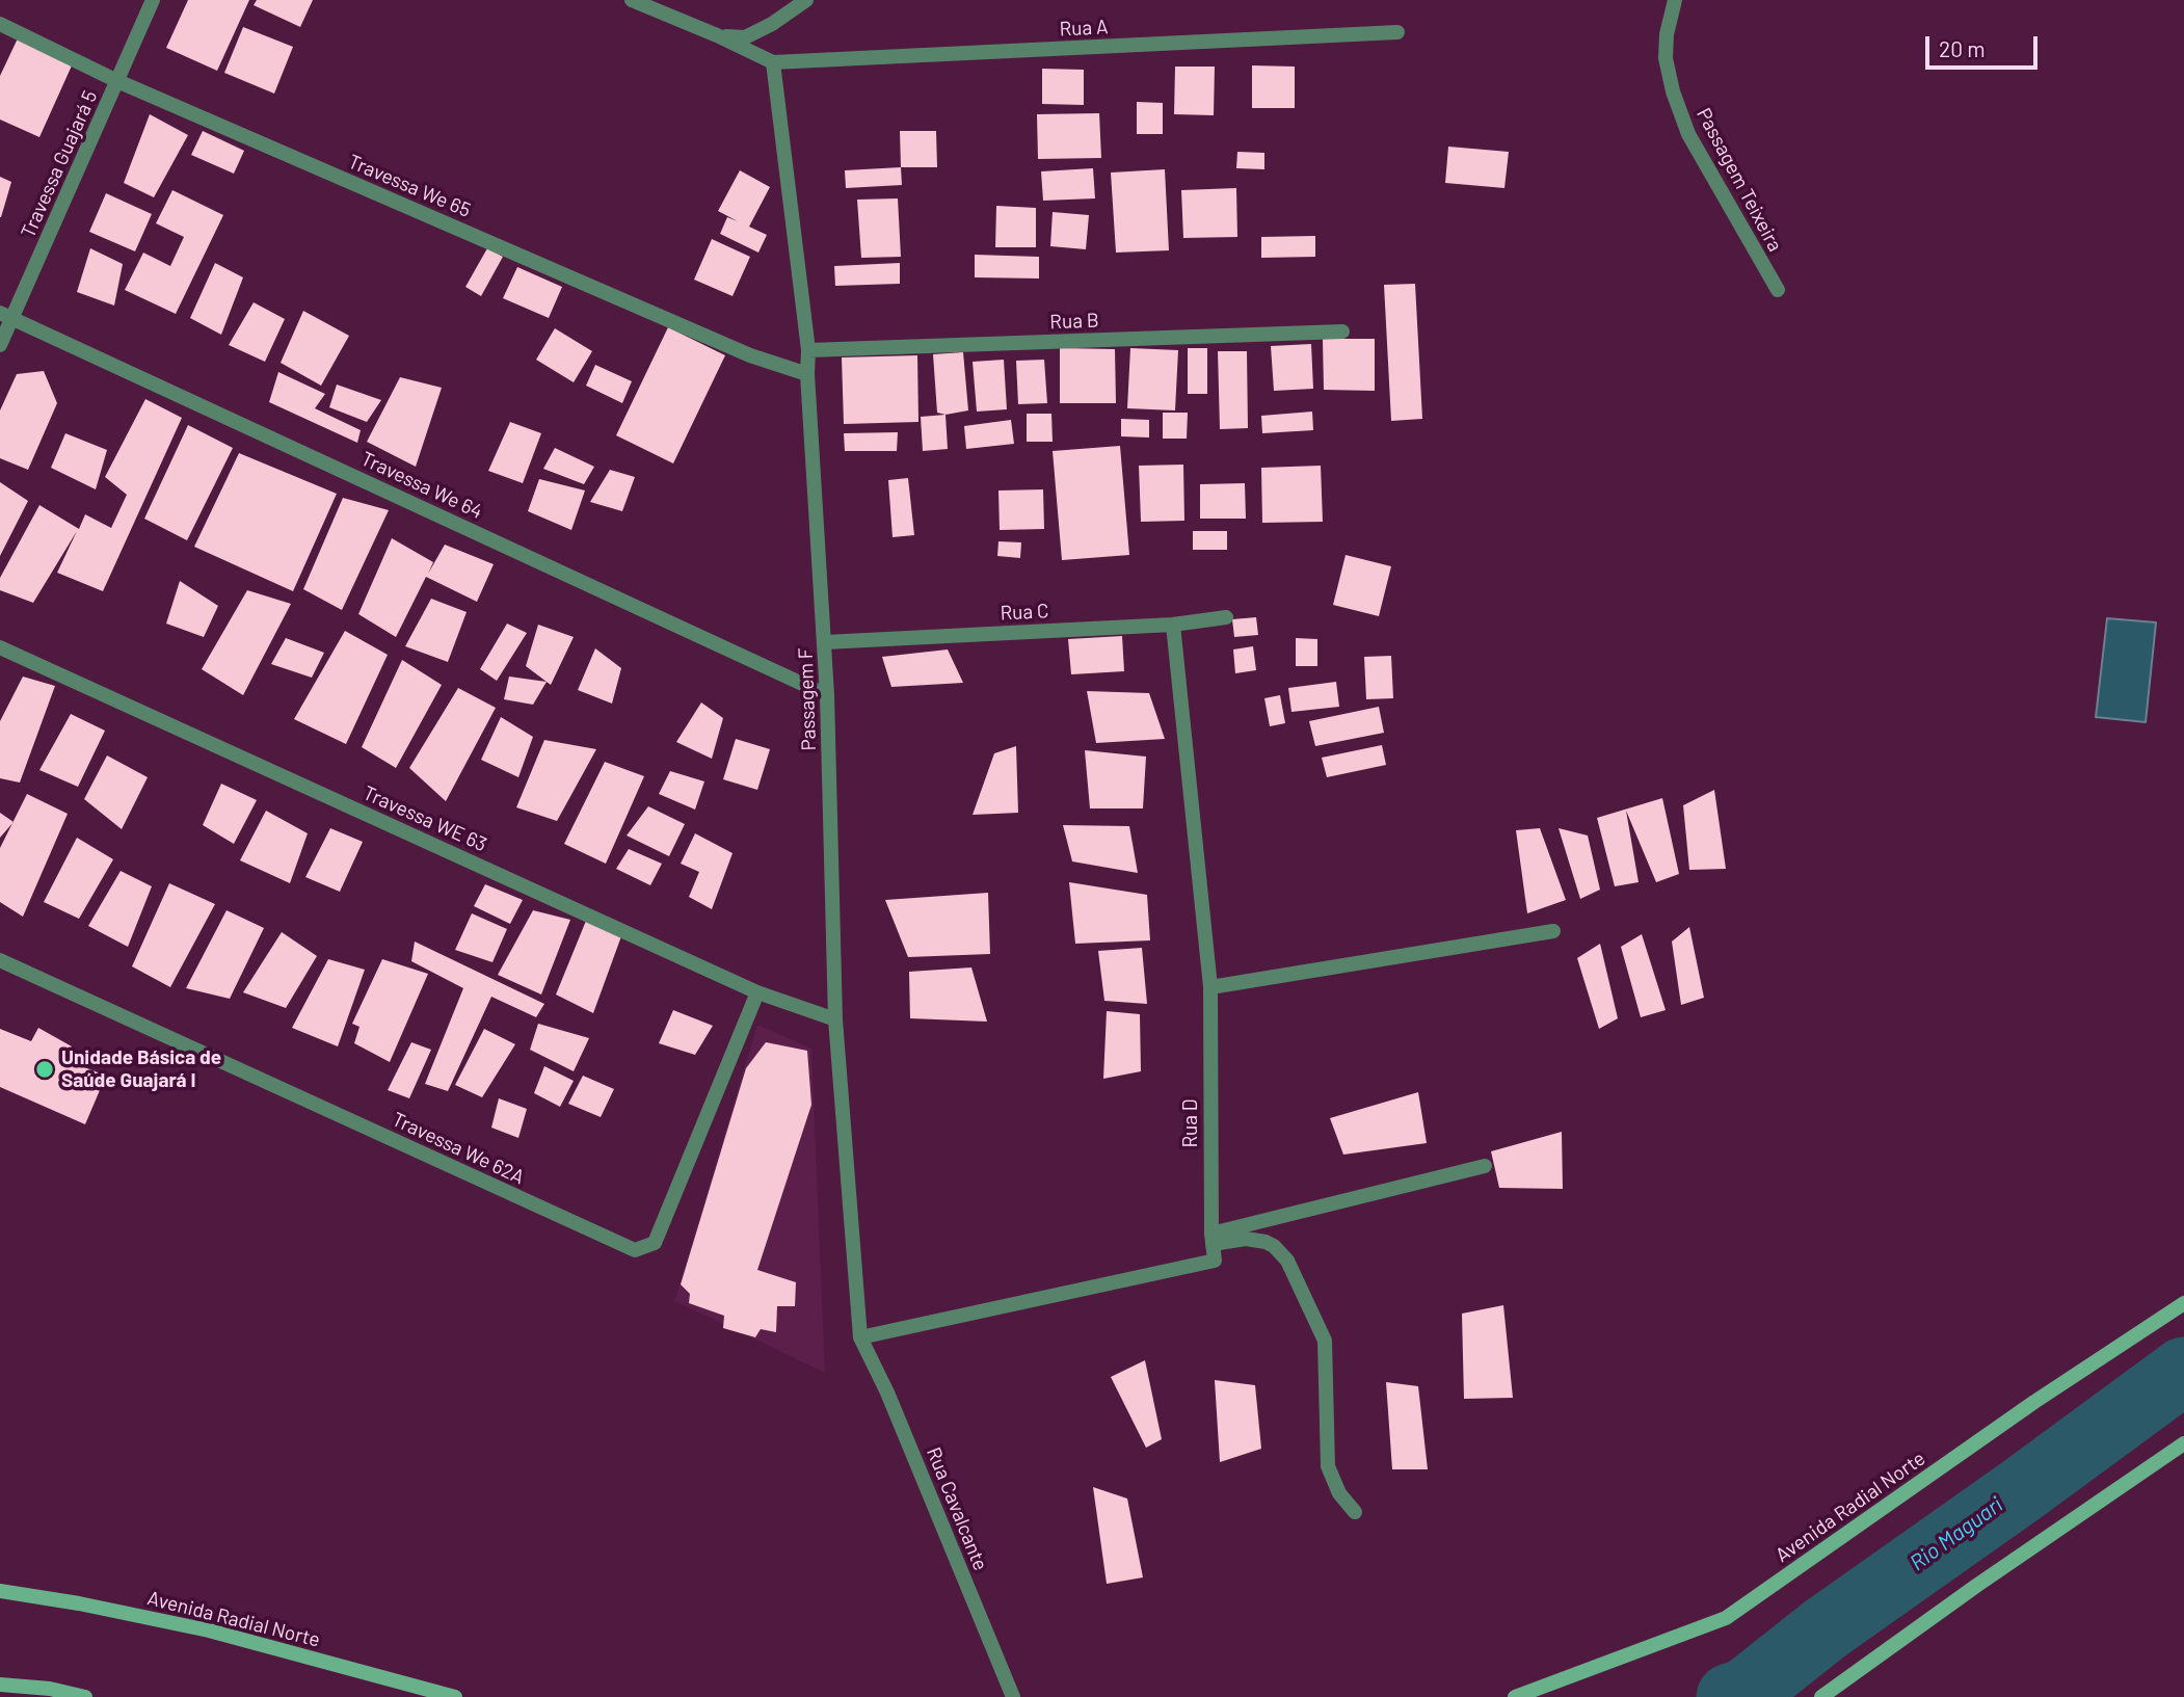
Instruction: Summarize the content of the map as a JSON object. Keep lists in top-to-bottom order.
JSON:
{
  "streets": {
    "main road": ["Avenida Radial Norte"],
    "street": [
      "Rua A",
      "Travessa Guajará 5",
      "Passagem Teixeira",
      "Travessa We 65",
      "Rua B",
      "Travessa We 64",
      "Rua C",
      "Passagem F",
      "Travessa WE 63",
      "Rua D",
      "Travessa We 62A",
      "Rua Cavalcante"
    ]
  },
  "crossings": [
    ["Rua A", "Passagem F"],
    ["Travessa Guajará 5", "Travessa We 65"],
    ["Travessa Guajará 5", "Travessa We 64"],
    ["Travessa We 65", "Passagem F"],
    ["Rua B", "Passagem F"],
    ["Travessa We 64", "Passagem F"],
    ["Rua C", "Passagem F"],
    ["Rua C", "Rua D"],
    ["Passagem F", "Travessa WE 63"],
    ["Passagem F", "Rua Cavalcante"],
    ["Travessa WE 63", "Travessa We 62A"]
  ],
  "water": ["Rio Maguari"],
  "places": ["Unidade Básica de Saúde Guajará I"],
  "scale_bar": "20 m"
}
